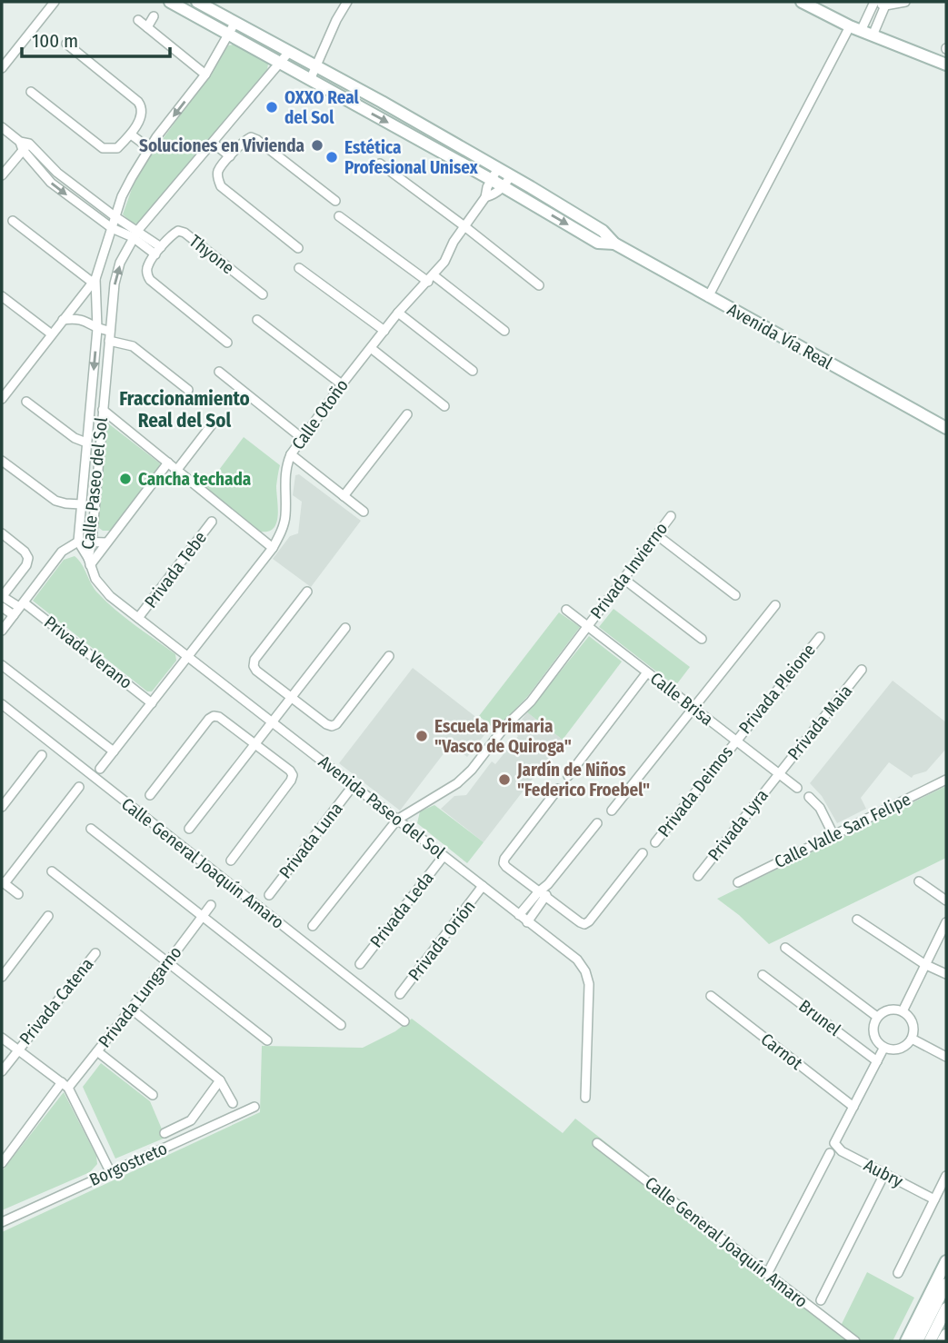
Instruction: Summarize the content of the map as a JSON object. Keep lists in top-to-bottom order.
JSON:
{
  "streets": {
    "main road": ["Avenida Vía Real"],
    "street": [
      "Thyone",
      "Calle Otoño",
      "Calle Paseo del Sol",
      "Privada Tebe",
      "Privada Invierno",
      "Privada Verano",
      "Privada Pleione",
      "Calle Brisa",
      "Privada Maia",
      "Privada Deimos",
      "Avenida Paseo del Sol",
      "Privada Lyra",
      "Calle Valle San Felipe",
      "Privada Luna",
      "Calle General Joaquín Amaro",
      "Privada Leda",
      "Privada Orión",
      "Privada Lungarno",
      "Privada Catena",
      "Brunel",
      "Carnot",
      "Borgostreto",
      "Aubry"
    ]
  },
  "crossings": [
    ["Calle Otoño", "Privada Verano"],
    ["Calle Otoño", "Avenida Paseo del Sol"],
    ["Calle Paseo del Sol", "Avenida Paseo del Sol"],
    ["Privada Tebe", "Avenida Paseo del Sol"],
    ["Privada Invierno", "Calle Brisa"],
    ["Privada Invierno", "Avenida Paseo del Sol"],
    ["Privada Pleione", "Calle Brisa"],
    ["Privada Pleione", "Privada Deimos"],
    ["Calle Brisa", "Privada Maia"],
    ["Calle Brisa", "Privada Deimos"],
    ["Calle Brisa", "Privada Lyra"],
    ["Privada Maia", "Privada Lyra"],
    ["Avenida Paseo del Sol", "Privada Luna"],
    ["Avenida Paseo del Sol", "Privada Leda"],
    ["Avenida Paseo del Sol", "Privada Orión"],
    ["Carnot", "Aubry"]
  ],
  "districts": ["Fraccionamiento Real del Sol"],
  "places": [
    "OXXO Real del Sol",
    "Soluciones en Vivienda",
    "Estética Profesional Unisex",
    "Cancha techada",
    "Escuela Primaria \"Vasco de Quiroga\"",
    "Jardín de Niños \"Federico Froebel\""
  ],
  "scale_bar": "100 m"
}
